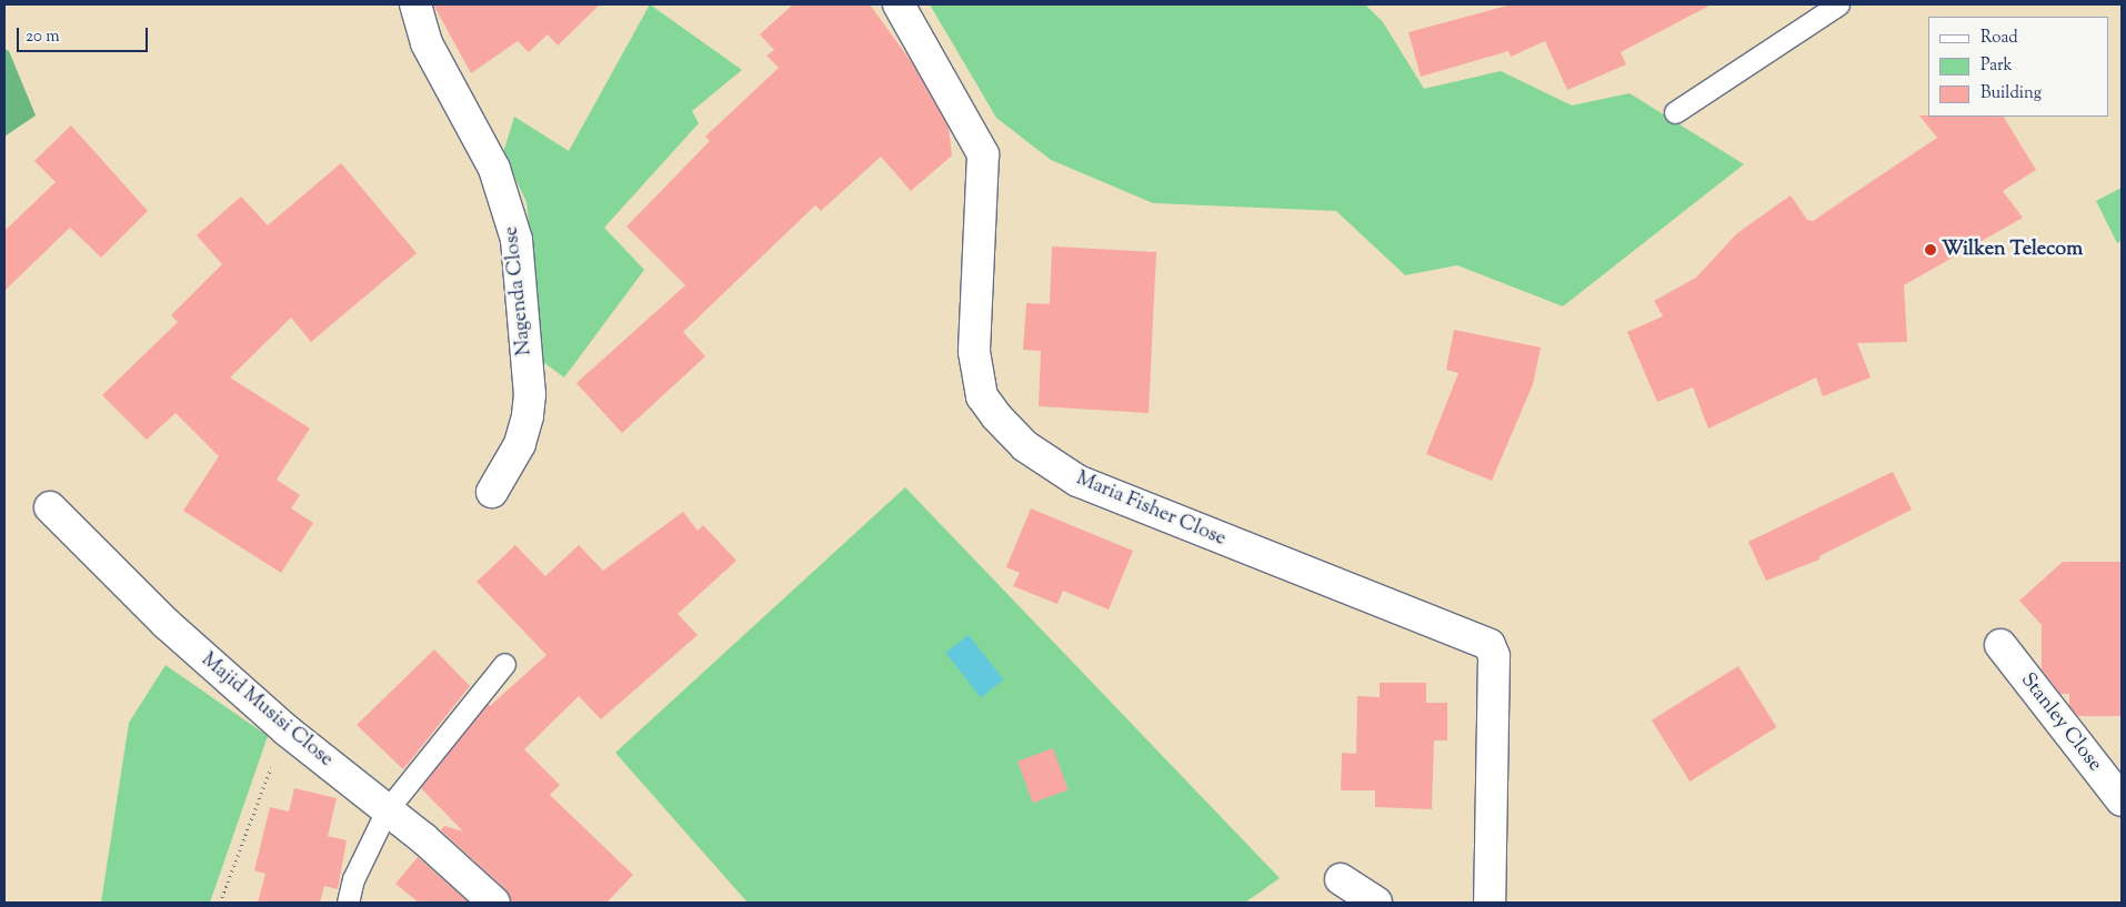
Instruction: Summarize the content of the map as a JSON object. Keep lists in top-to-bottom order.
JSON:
{
  "streets": {
    "street": [
      "Nagenda Close",
      "Maria Fisher Close",
      "Majid Musisi Close",
      "Stanley Close"
    ]
  },
  "places": ["Wilken Telecom"],
  "legend": ["Road", "Park", "Building"],
  "scale_bar": "20 m"
}
